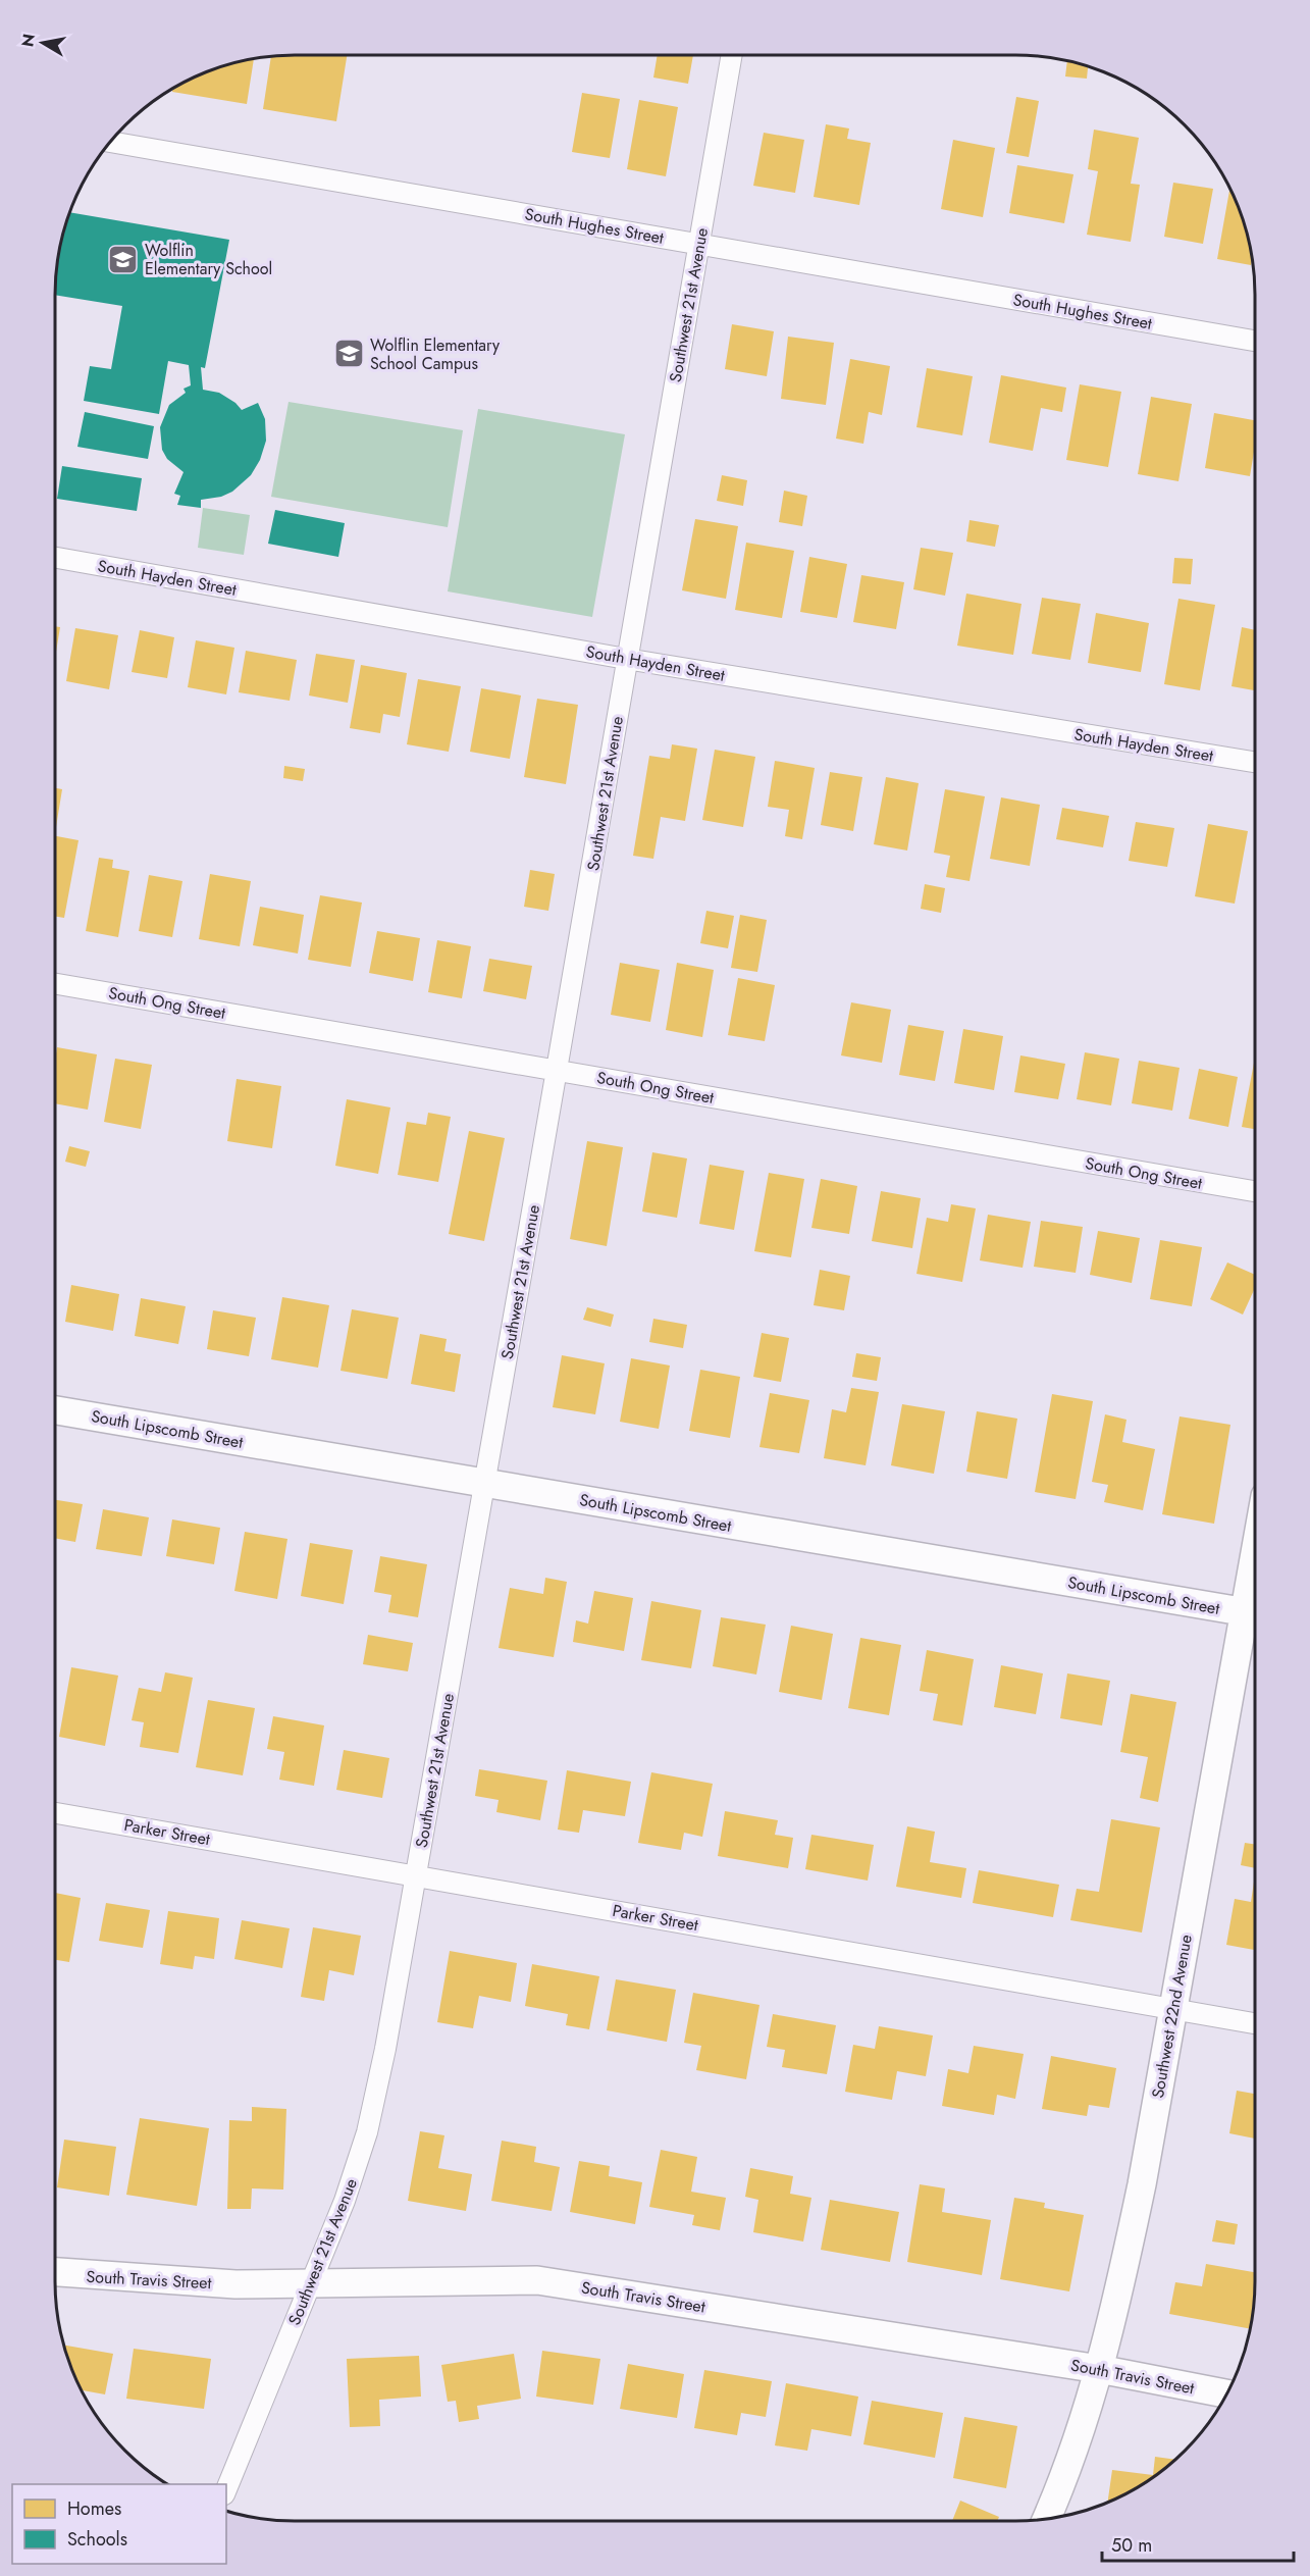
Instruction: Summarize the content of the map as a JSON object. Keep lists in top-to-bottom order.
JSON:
{
  "streets": {
    "street": [
      "South Hughes Street",
      "Southwest 21st Avenue",
      "South Hayden Street",
      "South Ong Street",
      "South Lipscomb Street",
      "Parker Street",
      "Southwest 22nd Avenue",
      "South Travis Street"
    ]
  },
  "crossings": [
    ["South Hughes Street", "Southwest 21st Avenue"],
    ["Southwest 21st Avenue", "South Hayden Street"],
    ["Southwest 21st Avenue", "South Ong Street"],
    ["Southwest 21st Avenue", "South Lipscomb Street"],
    ["Southwest 21st Avenue", "Parker Street"],
    ["Southwest 21st Avenue", "South Travis Street"],
    ["Parker Street", "Southwest 22nd Avenue"],
    ["Southwest 22nd Avenue", "South Travis Street"]
  ],
  "places": {
    "school or university": ["Wolflin Elementary School", "Wolflin Elementary School Campus"]
  },
  "legend": ["Homes", "Schools"],
  "scale_bar": "50 m",
  "north": "left"
}
